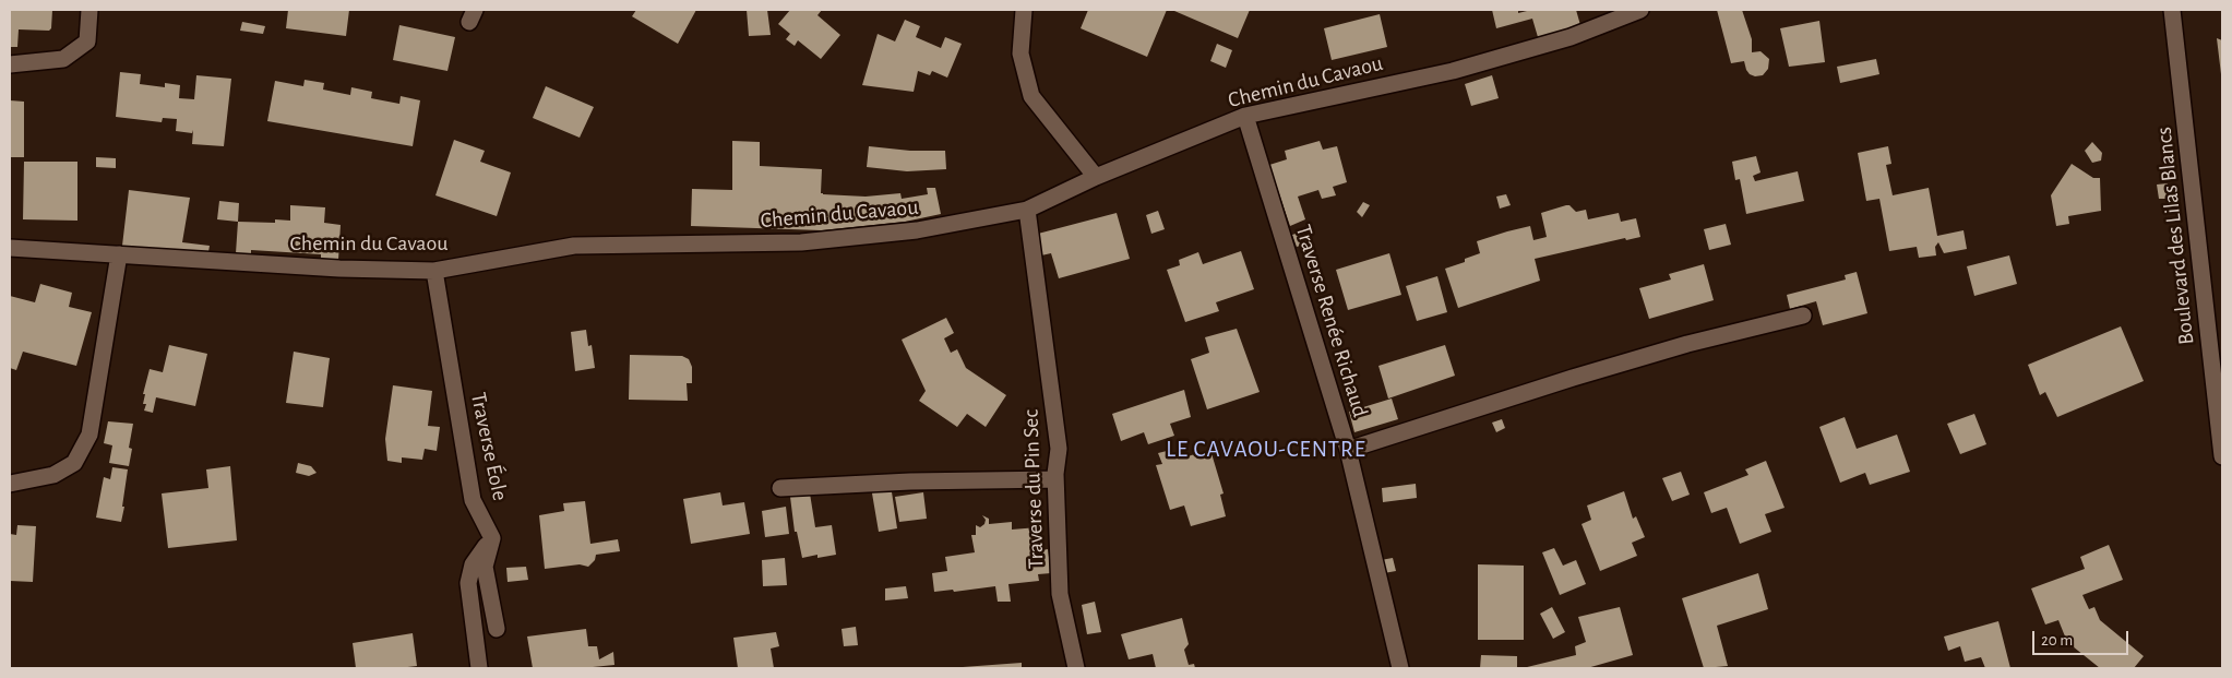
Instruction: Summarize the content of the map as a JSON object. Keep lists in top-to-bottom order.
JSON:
{
  "streets": {
    "street": [
      "Chemin du Cavaou",
      "Boulevard des Lilas Blancs",
      "Traverse Renée Richaud",
      "Traverse Éole",
      "Traverse du Pin Sec"
    ]
  },
  "crossings": [
    ["Chemin du Cavaou", "Traverse Renée Richaud"],
    ["Chemin du Cavaou", "Traverse Éole"],
    ["Chemin du Cavaou", "Traverse du Pin Sec"]
  ],
  "districts": ["LE CAVAOU-CENTRE"],
  "scale_bar": "20 m"
}
